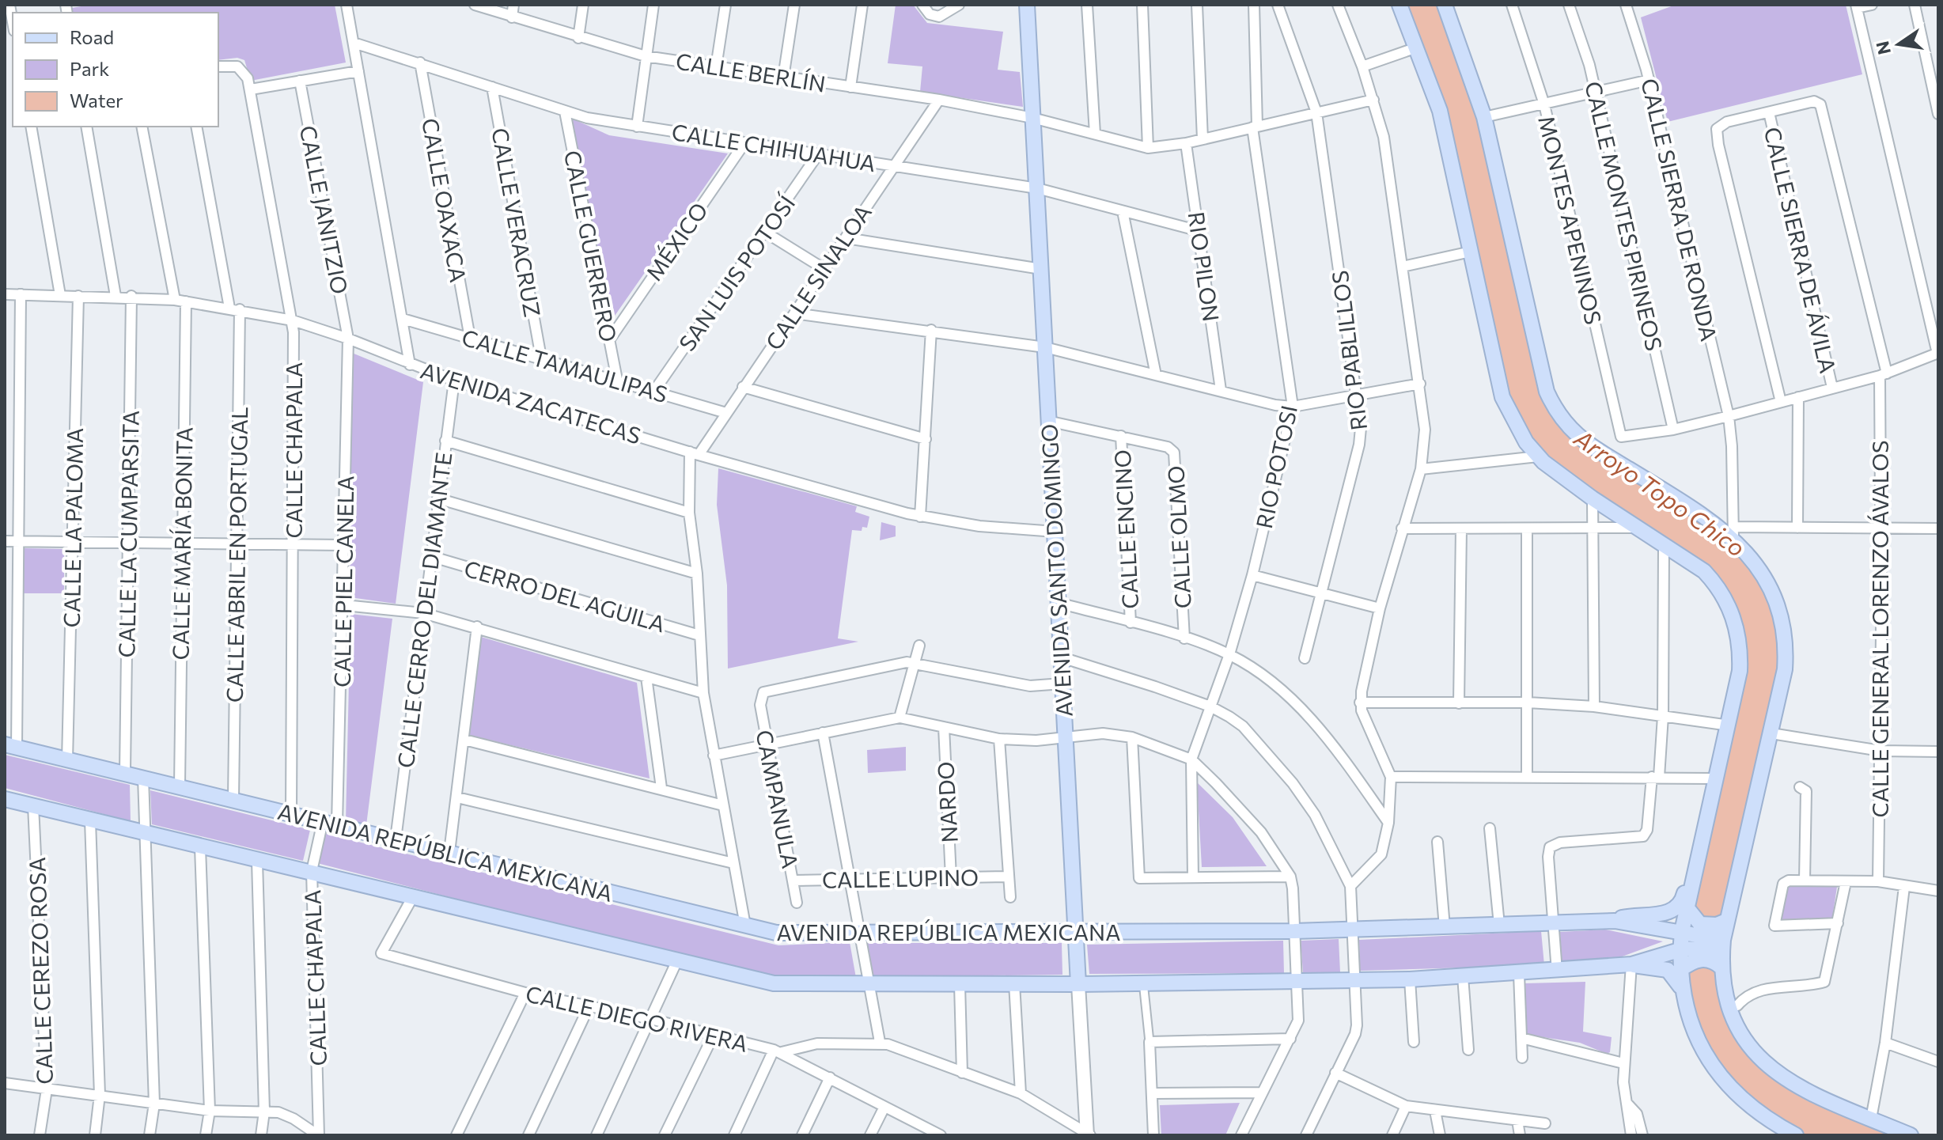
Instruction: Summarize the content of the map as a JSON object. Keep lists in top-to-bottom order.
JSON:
{
  "streets": {
    "main road": ["AVENIDA SANTO DOMINGO", "AVENIDA REPÚBLICA MEXICANA"],
    "street": [
      "CALLE BERLÍN",
      "CALLE CHIHUAHUA",
      "CALLE OAXACA",
      "CALLE JANITZIO",
      "CALLE SIERRA DE RONDA",
      "CALLE MONTES PIRINEOS",
      "MONTES APENINOS",
      "CALLE VERACRUZ",
      "MÉXICO",
      "CALLE GUERRERO",
      "CALLE SIERRA DE ÁVILA",
      "RIO PILON",
      "SAN LUIS POTOSÍ",
      "CALLE SINALOA",
      "RIO PABLILLOS",
      "CALLE TAMAULIPAS",
      "AVENIDA ZACATECAS",
      "CALLE CHAPALA",
      "RIO POTOSI",
      "CALLE LA PALOMA",
      "CALLE ENCINO",
      "CALLE LA CUMPARSITA",
      "CALLE OLMO",
      "CALLE MARÍA BONITA",
      "CALLE ABRIL EN PORTUGAL",
      "CALLE PIEL CANELA",
      "CERRO DEL AGUILA",
      "CALLE CERRO DEL DIAMANTE",
      "CALLE GENERAL LORENZO ÁVALOS",
      "CAMPANULA",
      "NARDO",
      "CALLE LUPINO",
      "CALLE CEREZO ROSA",
      "CALLE DIEGO RIVERA"
    ]
  },
  "crossings": [
    ["CALLE BERLÍN", "CALLE SINALOA"],
    ["CALLE BERLÍN", "AVENIDA SANTO DOMINGO"],
    ["CALLE CHIHUAHUA", "CALLE OAXACA"],
    ["CALLE CHIHUAHUA", "CALLE VERACRUZ"],
    ["CALLE CHIHUAHUA", "MÉXICO"],
    ["CALLE CHIHUAHUA", "CALLE GUERRERO"],
    ["CALLE CHIHUAHUA", "RIO PILON"],
    ["CALLE CHIHUAHUA", "SAN LUIS POTOSÍ"],
    ["CALLE CHIHUAHUA", "CALLE SINALOA"],
    ["CALLE CHIHUAHUA", "AVENIDA SANTO DOMINGO"],
    ["CALLE OAXACA", "CALLE TAMAULIPAS"],
    ["CALLE JANITZIO", "AVENIDA ZACATECAS"],
    ["CALLE JANITZIO", "CALLE PIEL CANELA"],
    ["CALLE MONTES PIRINEOS", "MONTES APENINOS"],
    ["CALLE VERACRUZ", "CALLE TAMAULIPAS"],
    ["MÉXICO", "CALLE GUERRERO"],
    ["CALLE GUERRERO", "CALLE TAMAULIPAS"],
    ["CALLE SIERRA DE ÁVILA", "CALLE GENERAL LORENZO ÁVALOS"],
    ["SAN LUIS POTOSÍ", "CALLE TAMAULIPAS"],
    ["CALLE SINALOA", "CALLE TAMAULIPAS"],
    ["CALLE SINALOA", "AVENIDA ZACATECAS"],
    ["AVENIDA ZACATECAS", "CALLE CHAPALA"],
    ["AVENIDA ZACATECAS", "CALLE LA PALOMA"],
    ["AVENIDA ZACATECAS", "CALLE LA CUMPARSITA"],
    ["AVENIDA ZACATECAS", "CALLE MARÍA BONITA"],
    ["AVENIDA ZACATECAS", "CALLE ABRIL EN PORTUGAL"],
    ["AVENIDA ZACATECAS", "AVENIDA SANTO DOMINGO"],
    ["AVENIDA ZACATECAS", "CALLE PIEL CANELA"],
    ["AVENIDA ZACATECAS", "CALLE CERRO DEL DIAMANTE"],
    ["CALLE CHAPALA", "CALLE PIEL CANELA"],
    ["CALLE CHAPALA", "AVENIDA REPÚBLICA MEXICANA"],
    ["CALLE LA PALOMA", "AVENIDA REPÚBLICA MEXICANA"],
    ["CALLE ENCINO", "CALLE OLMO"],
    ["CALLE LA CUMPARSITA", "AVENIDA REPÚBLICA MEXICANA"],
    ["CALLE OLMO", "AVENIDA SANTO DOMINGO"],
    ["CALLE MARÍA BONITA", "AVENIDA REPÚBLICA MEXICANA"],
    ["CALLE ABRIL EN PORTUGAL", "AVENIDA REPÚBLICA MEXICANA"],
    ["AVENIDA SANTO DOMINGO", "AVENIDA REPÚBLICA MEXICANA"],
    ["CALLE PIEL CANELA", "AVENIDA REPÚBLICA MEXICANA"],
    ["CERRO DEL AGUILA", "CALLE CERRO DEL DIAMANTE"],
    ["CALLE CERRO DEL DIAMANTE", "AVENIDA REPÚBLICA MEXICANA"],
    ["CAMPANULA", "CALLE LUPINO"],
    ["NARDO", "CALLE LUPINO"],
    ["AVENIDA REPÚBLICA MEXICANA", "CALLE CEREZO ROSA"],
    ["AVENIDA REPÚBLICA MEXICANA", "CALLE DIEGO RIVERA"]
  ],
  "water": ["Arroyo Topo Chico"],
  "legend": ["Road", "Park", "Water"],
  "north": "left"
}
